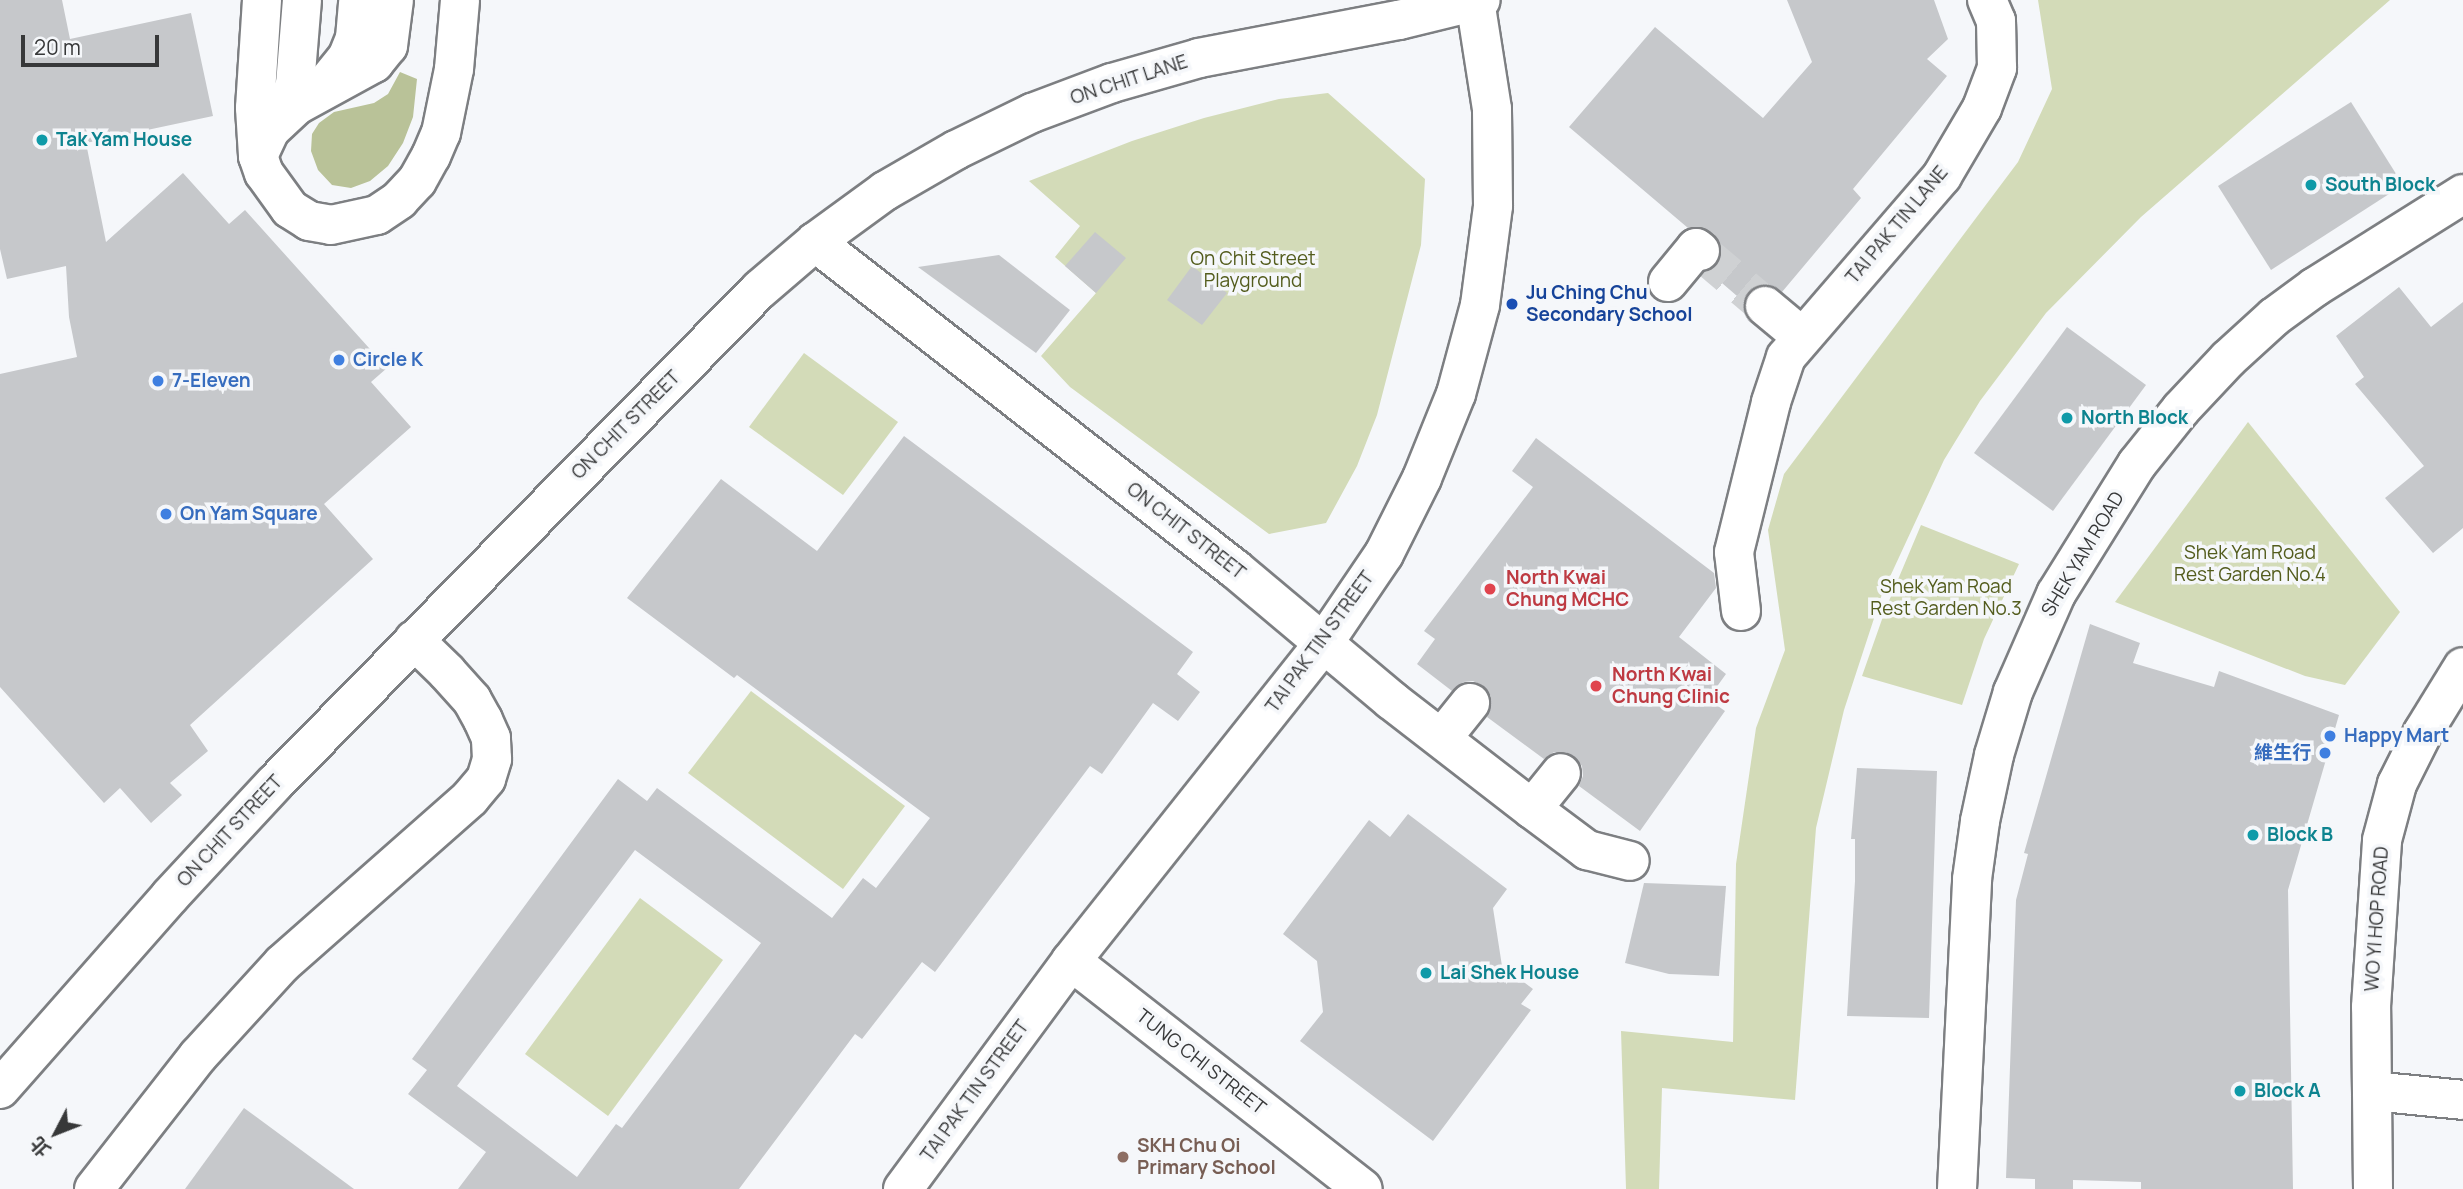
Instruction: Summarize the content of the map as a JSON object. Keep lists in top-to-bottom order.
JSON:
{
  "streets": {
    "street": [
      "ON CHIT LANE",
      "TAI PAK TIN LANE",
      "ON CHIT STREET",
      "SHEK YAM ROAD",
      "TAI PAK TIN STREET",
      "WO YI HOP ROAD",
      "TUNG CHI STREET"
    ]
  },
  "crossings": [
    ["ON CHIT LANE", "ON CHIT STREET"],
    ["ON CHIT LANE", "TAI PAK TIN STREET"],
    ["ON CHIT STREET", "TAI PAK TIN STREET"],
    ["TAI PAK TIN STREET", "TUNG CHI STREET"]
  ],
  "parks": ["On Chit Street Playground", "Shek Yam Road Rest Garden No.4", "Shek Yam Road Rest Garden No.3"],
  "places": [
    "Tak Yam House",
    "South Block",
    "Ju Ching Chu Secondary School",
    "Circle K",
    "7-Eleven",
    "North Block",
    "On Yam Square",
    "North Kwai Chung MCHC",
    "North Kwai Chung Clinic",
    "Happy Mart",
    "維生行",
    "Block B",
    "Lai Shek House",
    "Block A",
    "SKH Chu Oi Primary School"
  ],
  "scale_bar": "20 m",
  "north": "bottom left"
}
